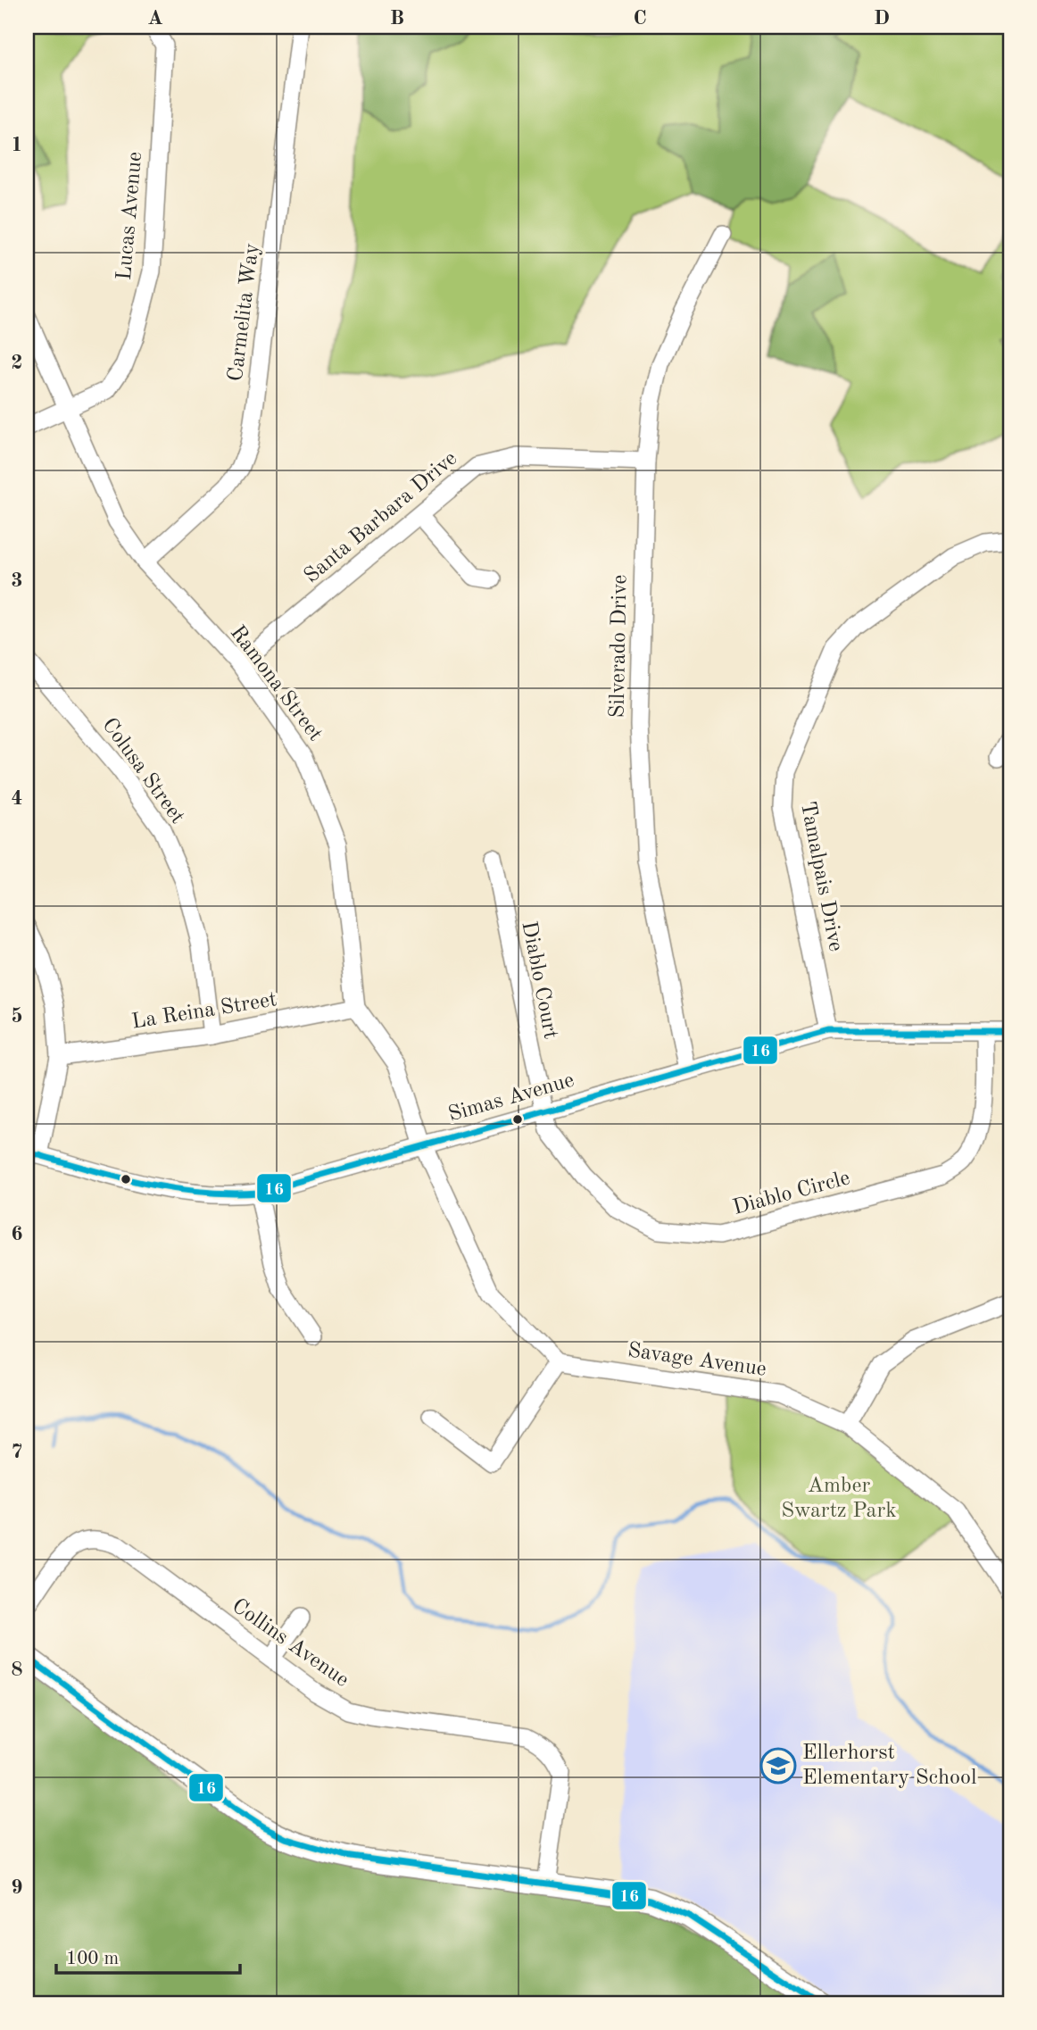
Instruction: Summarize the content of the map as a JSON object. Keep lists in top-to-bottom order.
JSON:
{
  "streets": {
    "street": [
      "Lucas Avenue",
      "Carmelita Way",
      "Santa Barbara Drive",
      "Silverado Drive",
      "Ramona Street",
      "Colusa Street",
      "Tamalpais Drive",
      "Diablo Court",
      "La Reina Street",
      "Simas Avenue",
      "Diablo Circle",
      "Savage Avenue",
      "Collins Avenue"
    ]
  },
  "crossings": [
    ["Lucas Avenue", "Ramona Street"],
    ["Carmelita Way", "Ramona Street"],
    ["Santa Barbara Drive", "Silverado Drive"],
    ["Santa Barbara Drive", "Ramona Street"],
    ["Silverado Drive", "Simas Avenue"],
    ["Ramona Street", "La Reina Street"],
    ["Ramona Street", "Simas Avenue"],
    ["Colusa Street", "La Reina Street"],
    ["Tamalpais Drive", "Simas Avenue"],
    ["Diablo Court", "Simas Avenue"],
    ["Diablo Court", "Diablo Circle"],
    ["Simas Avenue", "Diablo Circle"]
  ],
  "parks": ["Amber Swartz Park"],
  "places": {
    "school or university": ["Ellerhorst Elementary School"]
  },
  "lines": ["transit line 16"],
  "scale_bar": "100 m",
  "grid": {
    "columns": [
      "A",
      "B",
      "C",
      "D"
    ],
    "rows": [
      "1",
      "2",
      "3",
      "4",
      "5",
      "6",
      "7",
      "8",
      "9"
    ]
  }
}
